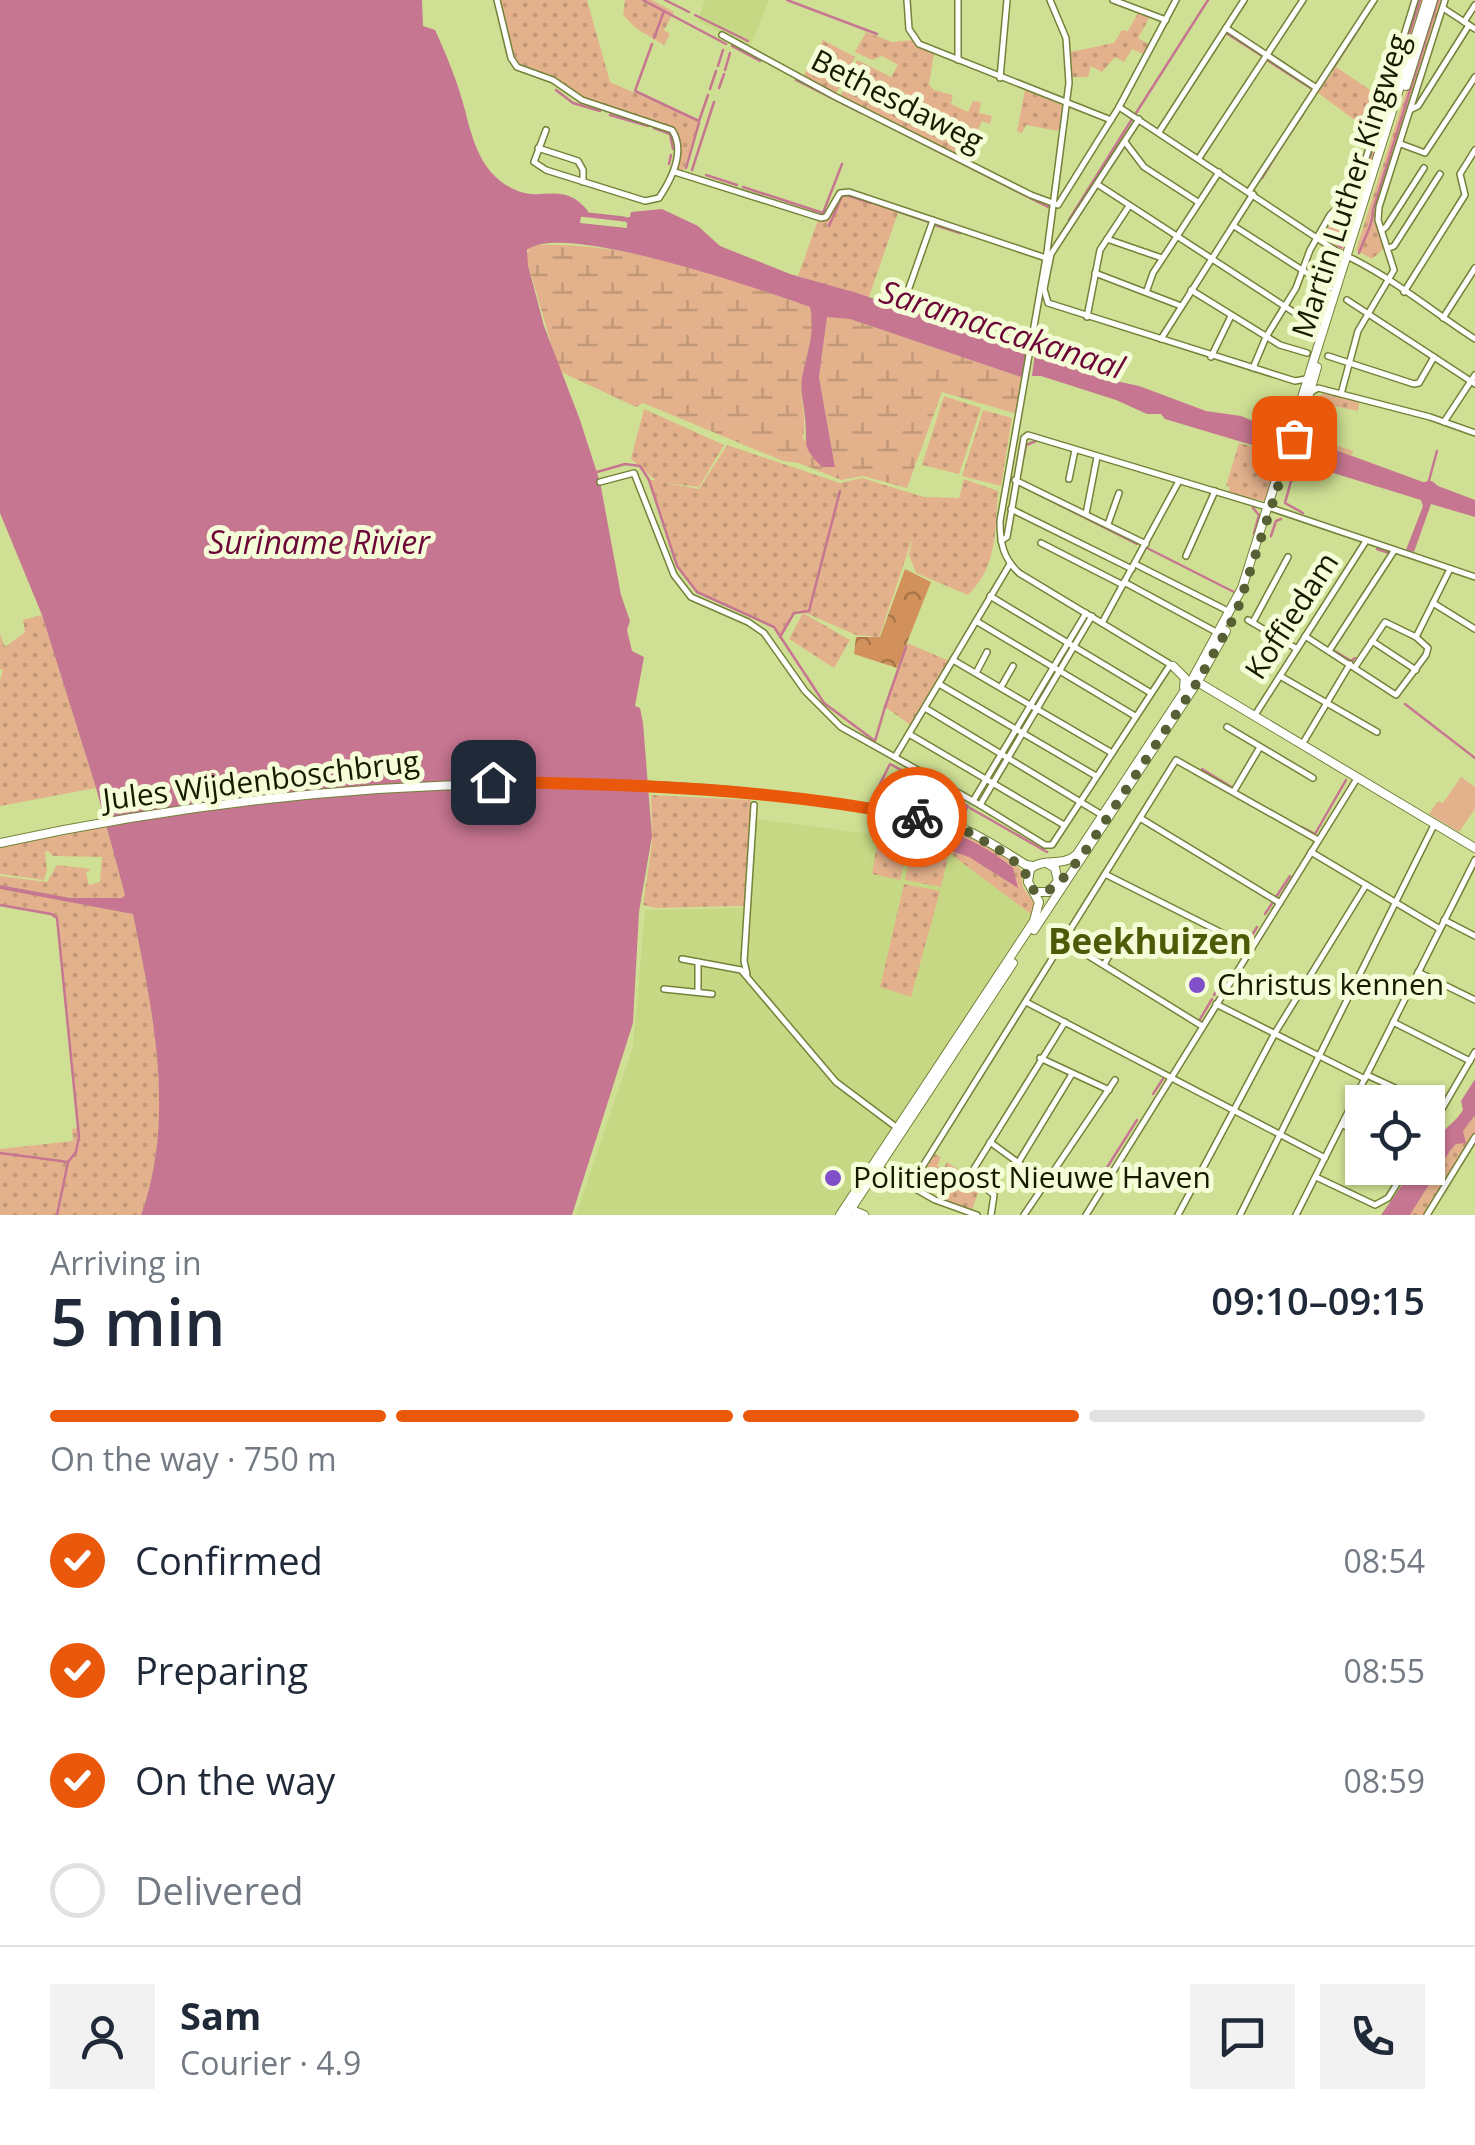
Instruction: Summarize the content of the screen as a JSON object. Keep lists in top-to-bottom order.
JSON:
{
  "streets": {
    "main road": ["Martin Luther Kingweg", "Jules Wijdenboschbrug"],
    "street": ["Bethesdaweg", "Koffiedam"]
  },
  "districts": ["Beekhuizen"],
  "water": ["Saramaccakanaal", "Suriname Rivier"],
  "places": ["Christus kennen", "Politiepost Nieuwe Haven"],
  "page": {
    "heading": ["5 min", "Arriving in", "09:10–09:15"],
    "panel": ["Sam", "Courier · 4.9"],
    "bar": "On the way · 750 m",
    "list": [
      ["Confirmed", "08:54"],
      ["Preparing", "08:55"],
      ["On the way", "08:59"],
      "Delivered"
    ]
  }
}
